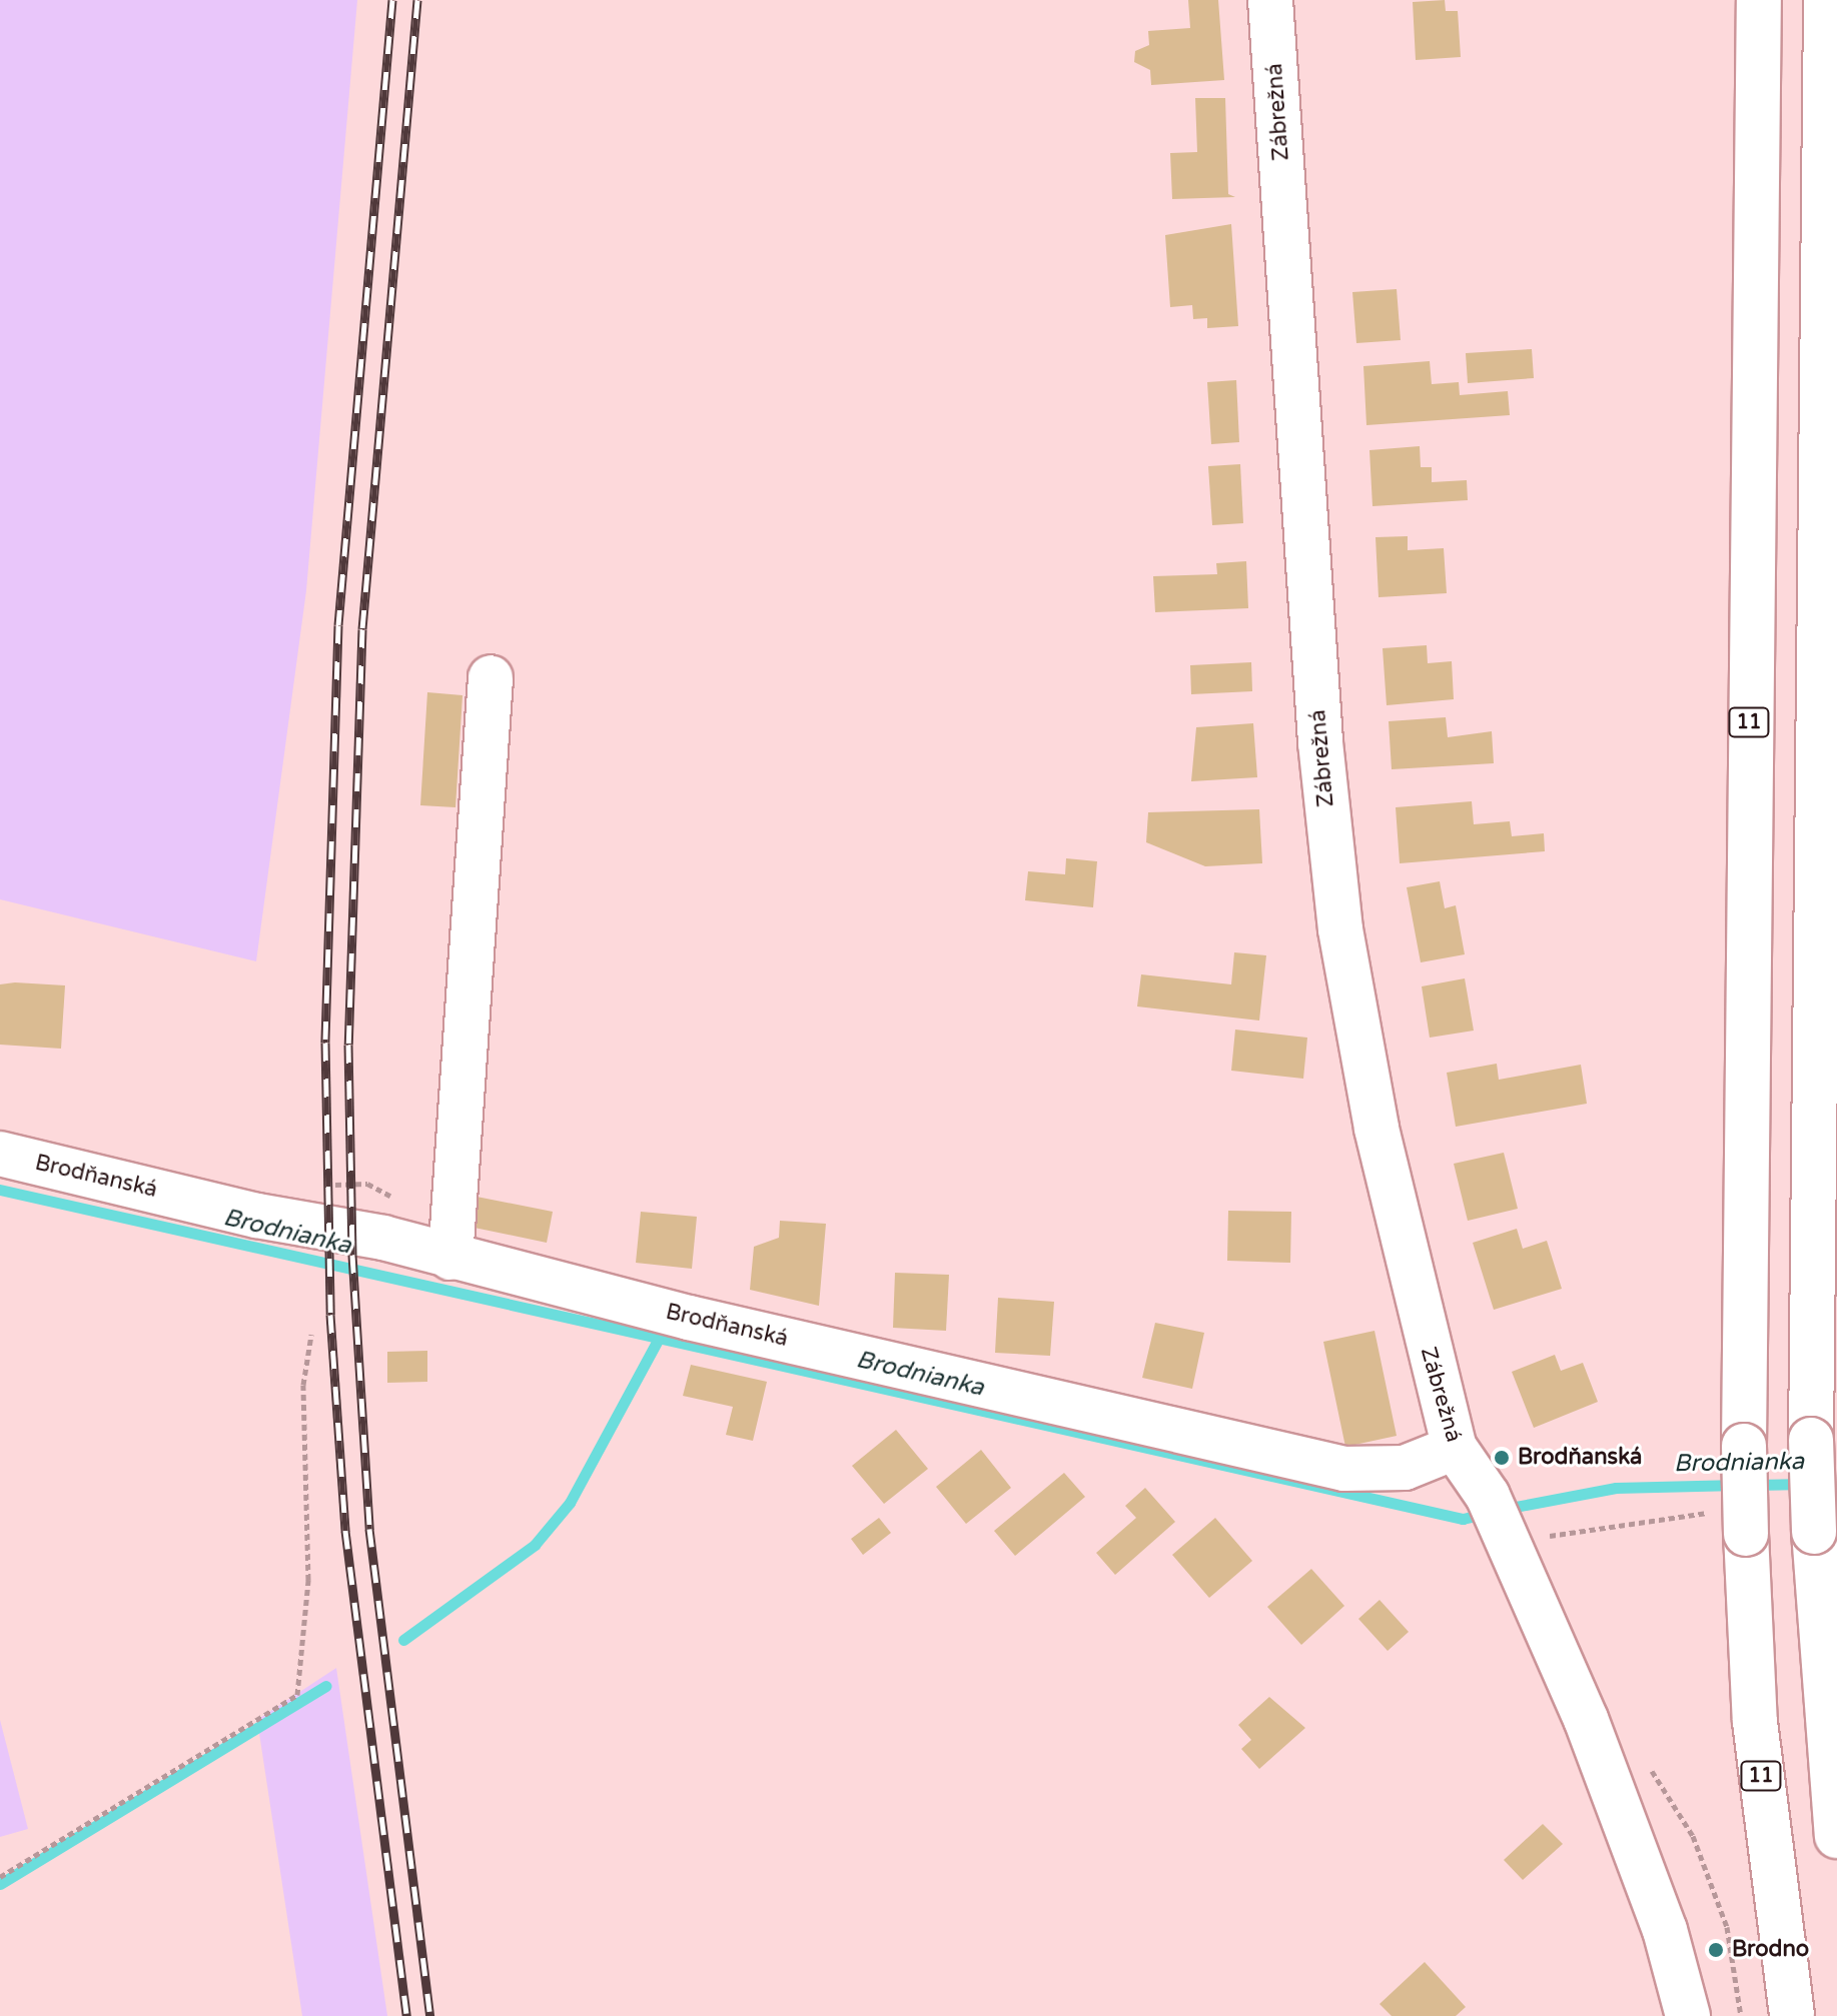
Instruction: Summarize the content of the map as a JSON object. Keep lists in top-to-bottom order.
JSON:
{
  "streets": {
    "street": ["Zábrežná", "11", "Brodňanská"]
  },
  "crossings": [
    ["Zábrežná", "Brodňanská"]
  ],
  "water": ["Brodnianka"],
  "places": ["Brodňanská", "Brodno"]
}
